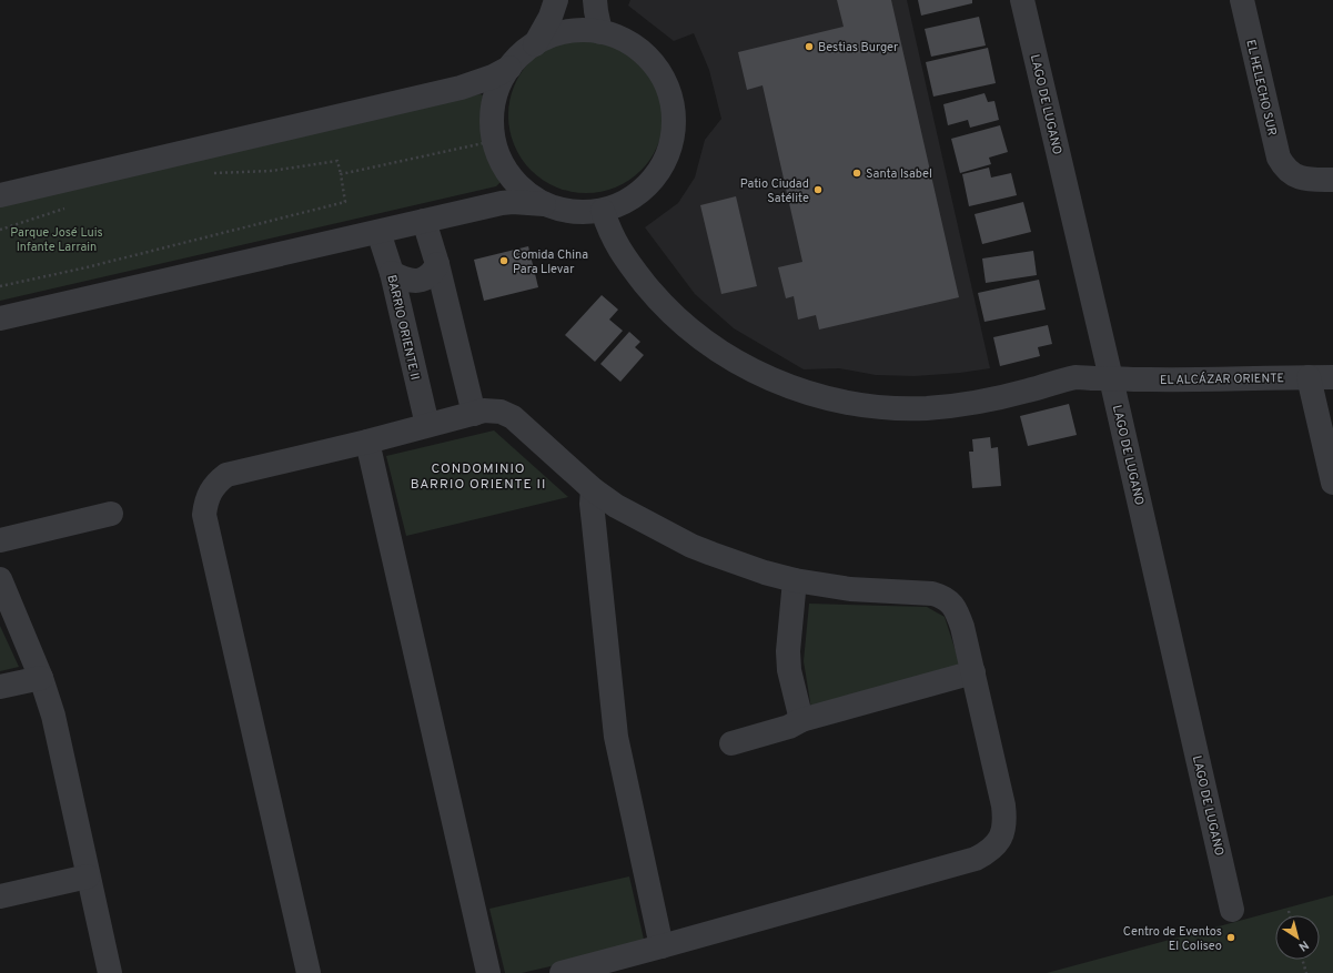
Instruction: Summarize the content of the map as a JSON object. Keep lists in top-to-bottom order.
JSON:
{
  "streets": {
    "street": [
      "EL HELECHO SUR",
      "LAGO DE LUGANO",
      "BARRIO ORIENTE II",
      "EL ALCÁZAR ORIENTE"
    ]
  },
  "crossings": [
    ["LAGO DE LUGANO", "EL ALCÁZAR ORIENTE"]
  ],
  "districts": ["CONDOMINIO BARRIO ORIENTE II"],
  "parks": ["Parque José Luis Infante Larrain"],
  "places": [
    "Bestias Burger",
    "Santa Isabel",
    "Patio Ciudad Satélite",
    "Comida China Para Llevar",
    "Centro de Eventos El Coliseo"
  ],
  "north": "bottom right"
}
